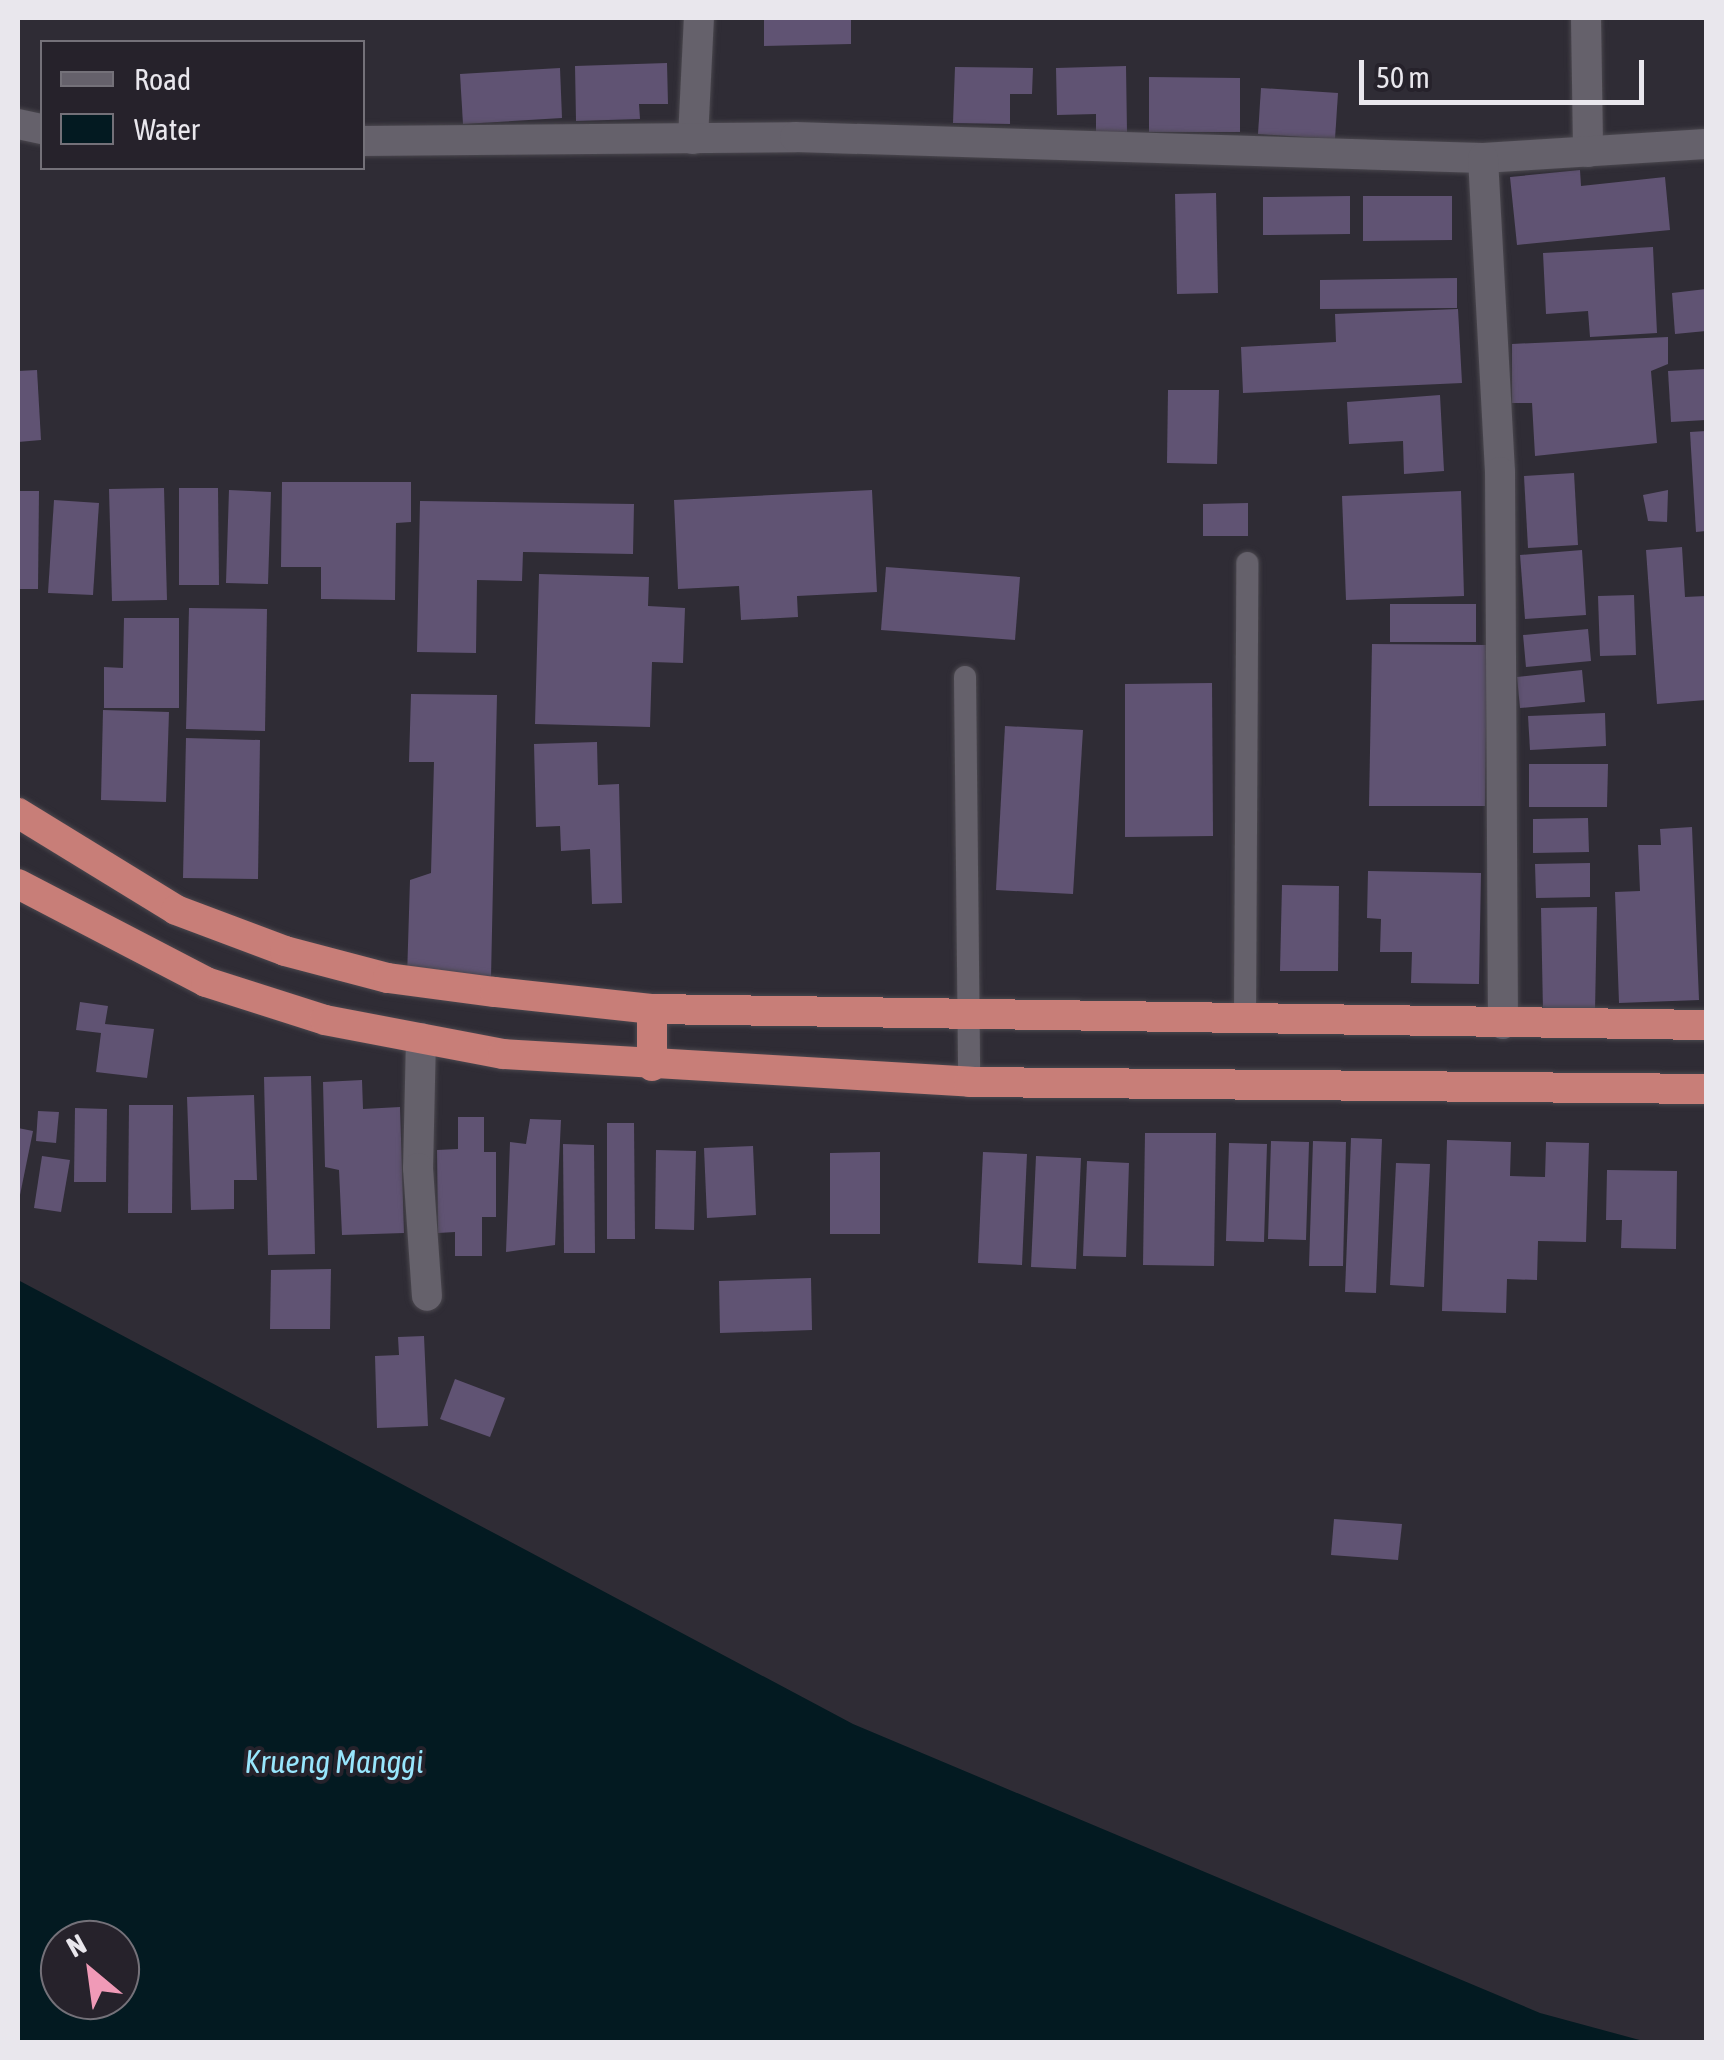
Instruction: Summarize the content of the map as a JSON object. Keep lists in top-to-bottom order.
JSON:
{
  "water": ["Krueng Manggi"],
  "legend": ["Road", "Water"],
  "scale_bar": "50 m",
  "north": "top left"
}
